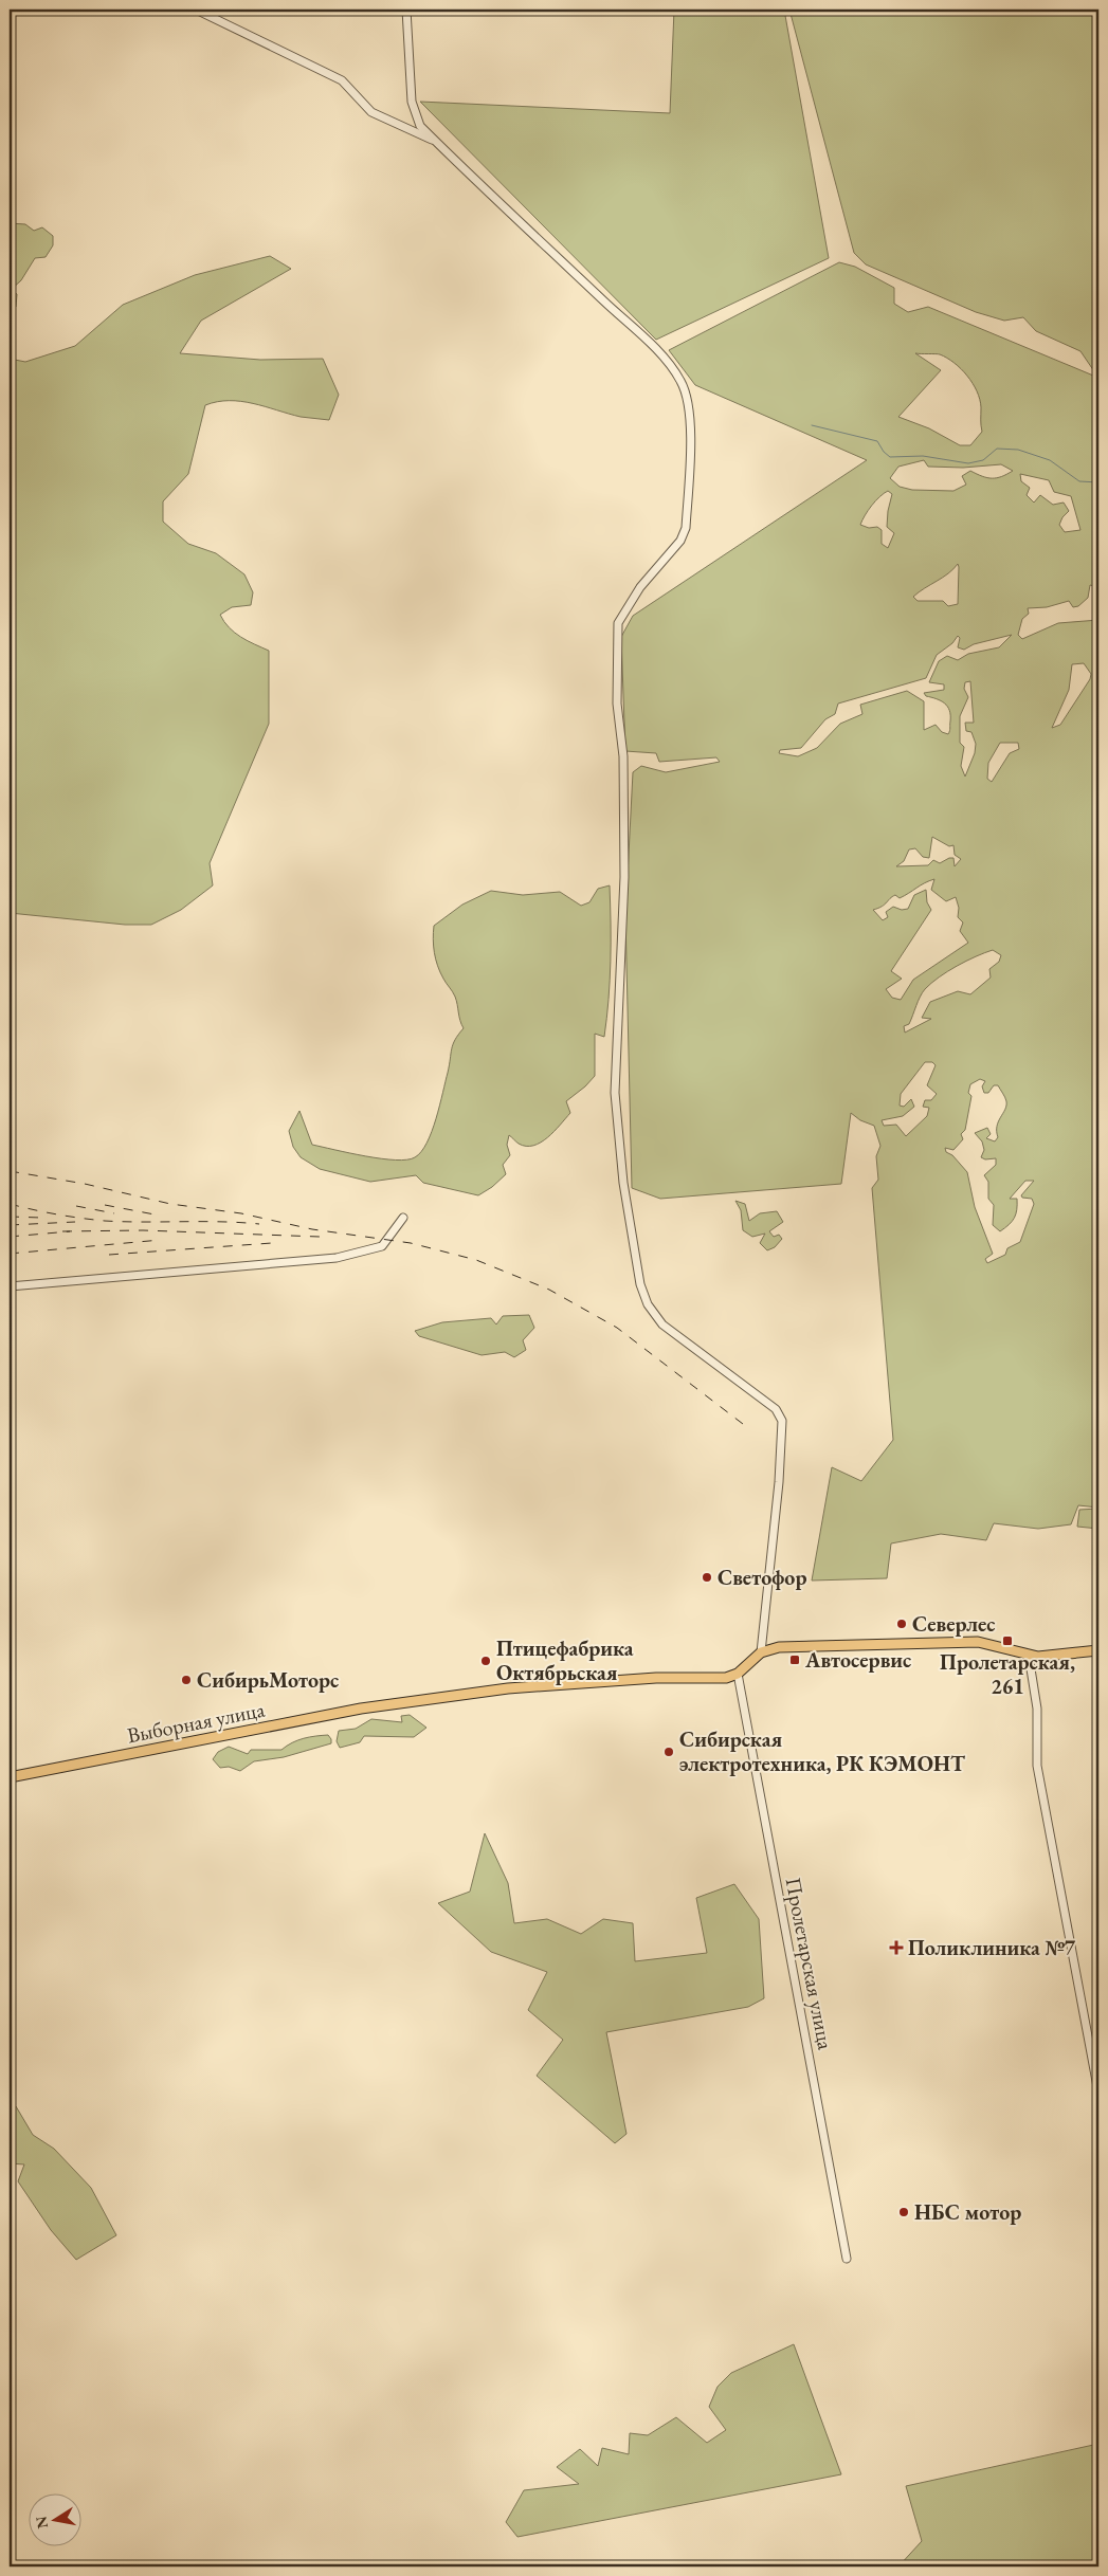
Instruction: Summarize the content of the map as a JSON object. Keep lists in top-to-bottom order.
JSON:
{
  "streets": {
    "main road": ["Выборная улица"],
    "street": ["Пролетарская улица"]
  },
  "crossings": [
    ["Выборная улица", "Пролетарская улица"]
  ],
  "places": {
    "other": [
      "Светофор",
      "Северлес",
      "Птицефабрика Октябрьская",
      "СибирьМоторс",
      "Сибирская электротехника, РК КЭМОНТ",
      "НБС мотор"
    ],
    "transit": ["Пролетарская, 261", "Автосервис"],
    "health": ["Поликлиника №7"]
  },
  "north": "left"
}
